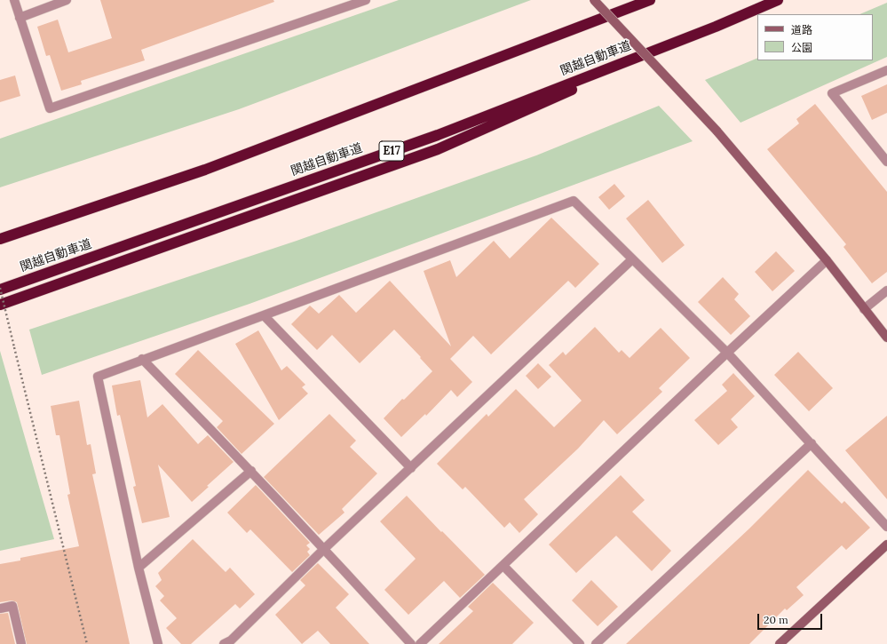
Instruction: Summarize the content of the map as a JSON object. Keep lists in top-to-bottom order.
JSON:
{
  "streets": {
    "highway": ["関越自動車道", "E17"]
  },
  "legend": ["道路", "公園"],
  "scale_bar": "20 m"
}
